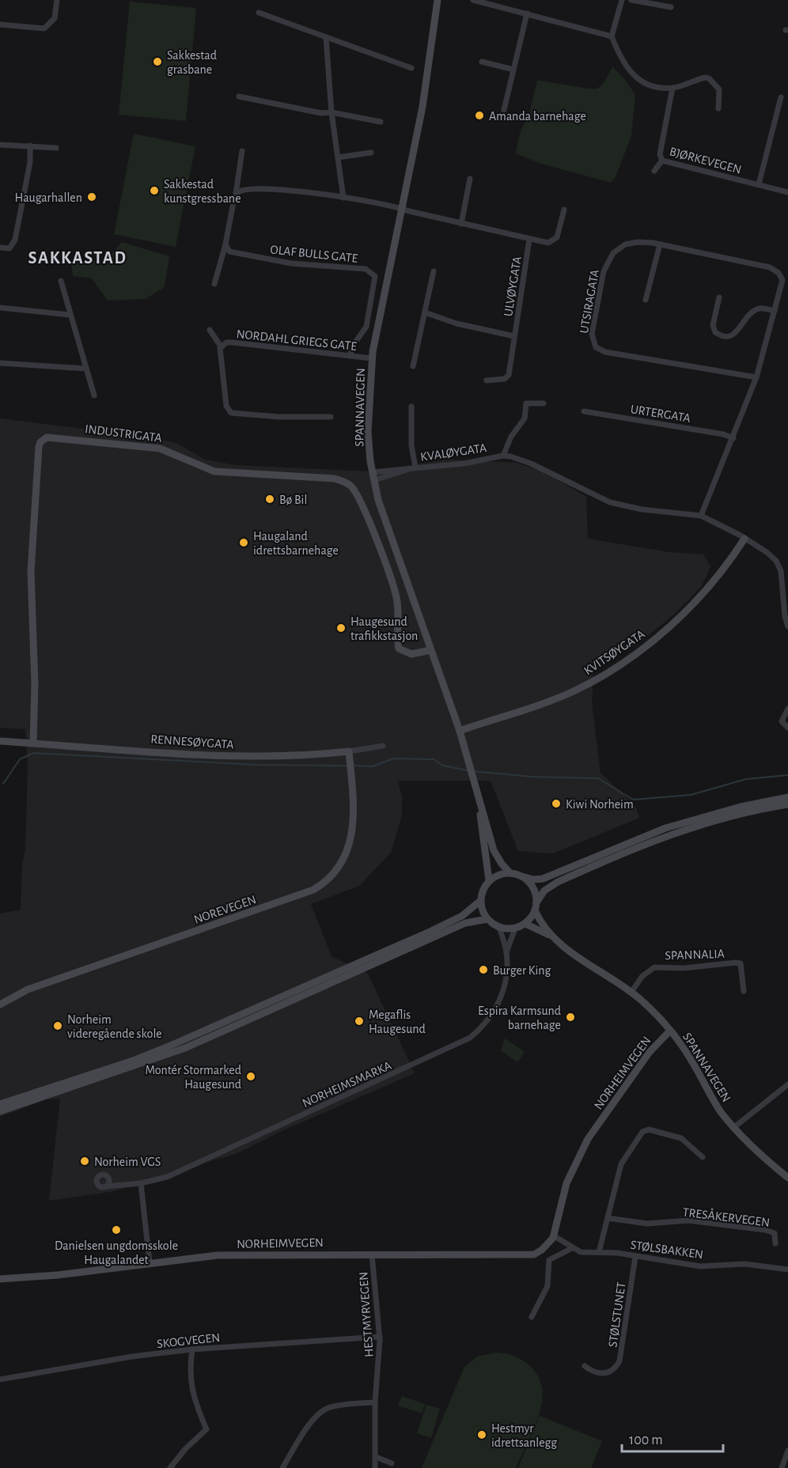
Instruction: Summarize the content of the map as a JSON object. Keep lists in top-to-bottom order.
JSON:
{
  "streets": {
    "main road": [
      "SPANNAVEGEN",
      "INDUSTRIGATA",
      "KVITSØYGATA",
      "RENNESØYGATA",
      "NOREVEGEN",
      "NORHEIMVEGEN"
    ],
    "street": [
      "BJØRKEVEGEN",
      "OLAF BULLS GATE",
      "ULVØYGATA",
      "UTSIRAGATA",
      "NORDAHL GRIEGS GATE",
      "URTERGATA",
      "KVALØYGATA",
      "SPANNALIA",
      "NORHEIMSMARKA",
      "TRESÅKERVEGEN",
      "STØLSBAKKEN",
      "HESTMYRVEGEN",
      "STØLSTUNET",
      "SKOGVEGEN"
    ]
  },
  "crossings": [
    ["OLAF BULLS GATE", "NORDAHL GRIEGS GATE"],
    ["ULVØYGATA", "SPANNAVEGEN"],
    ["UTSIRAGATA", "URTERGATA"],
    ["NORDAHL GRIEGS GATE", "SPANNAVEGEN"],
    ["SPANNAVEGEN", "INDUSTRIGATA"],
    ["SPANNAVEGEN", "KVALØYGATA"],
    ["SPANNAVEGEN", "KVITSØYGATA"],
    ["SPANNAVEGEN", "SPANNALIA"],
    ["SPANNAVEGEN", "NORHEIMVEGEN"],
    ["SPANNAVEGEN", "NORHEIMSMARKA"],
    ["INDUSTRIGATA", "RENNESØYGATA"],
    ["RENNESØYGATA", "NOREVEGEN"],
    ["NORHEIMVEGEN", "HESTMYRVEGEN"],
    ["STØLSBAKKEN", "STØLSTUNET"],
    ["HESTMYRVEGEN", "SKOGVEGEN"]
  ],
  "districts": ["SAKKASTAD"],
  "places": [
    "Sakkestad grasbane",
    "Amanda barnehage",
    "Sakkestad kunstgressbane",
    "Haugarhallen",
    "Bø Bil",
    "Haugaland idrettsbarnehage",
    "Haugesund trafikkstasjon",
    "Kiwi Norheim",
    "Burger King",
    "Espira Karmsund barnehage",
    "Megaflis Haugesund",
    "Norheim videregående skole",
    "Montér Stormarked Haugesund",
    "Norheim VGS",
    "Danielsen ungdomsskole Haugalandet",
    "Hestmyr idrettsanlegg"
  ],
  "scale_bar": "100 m"
}
